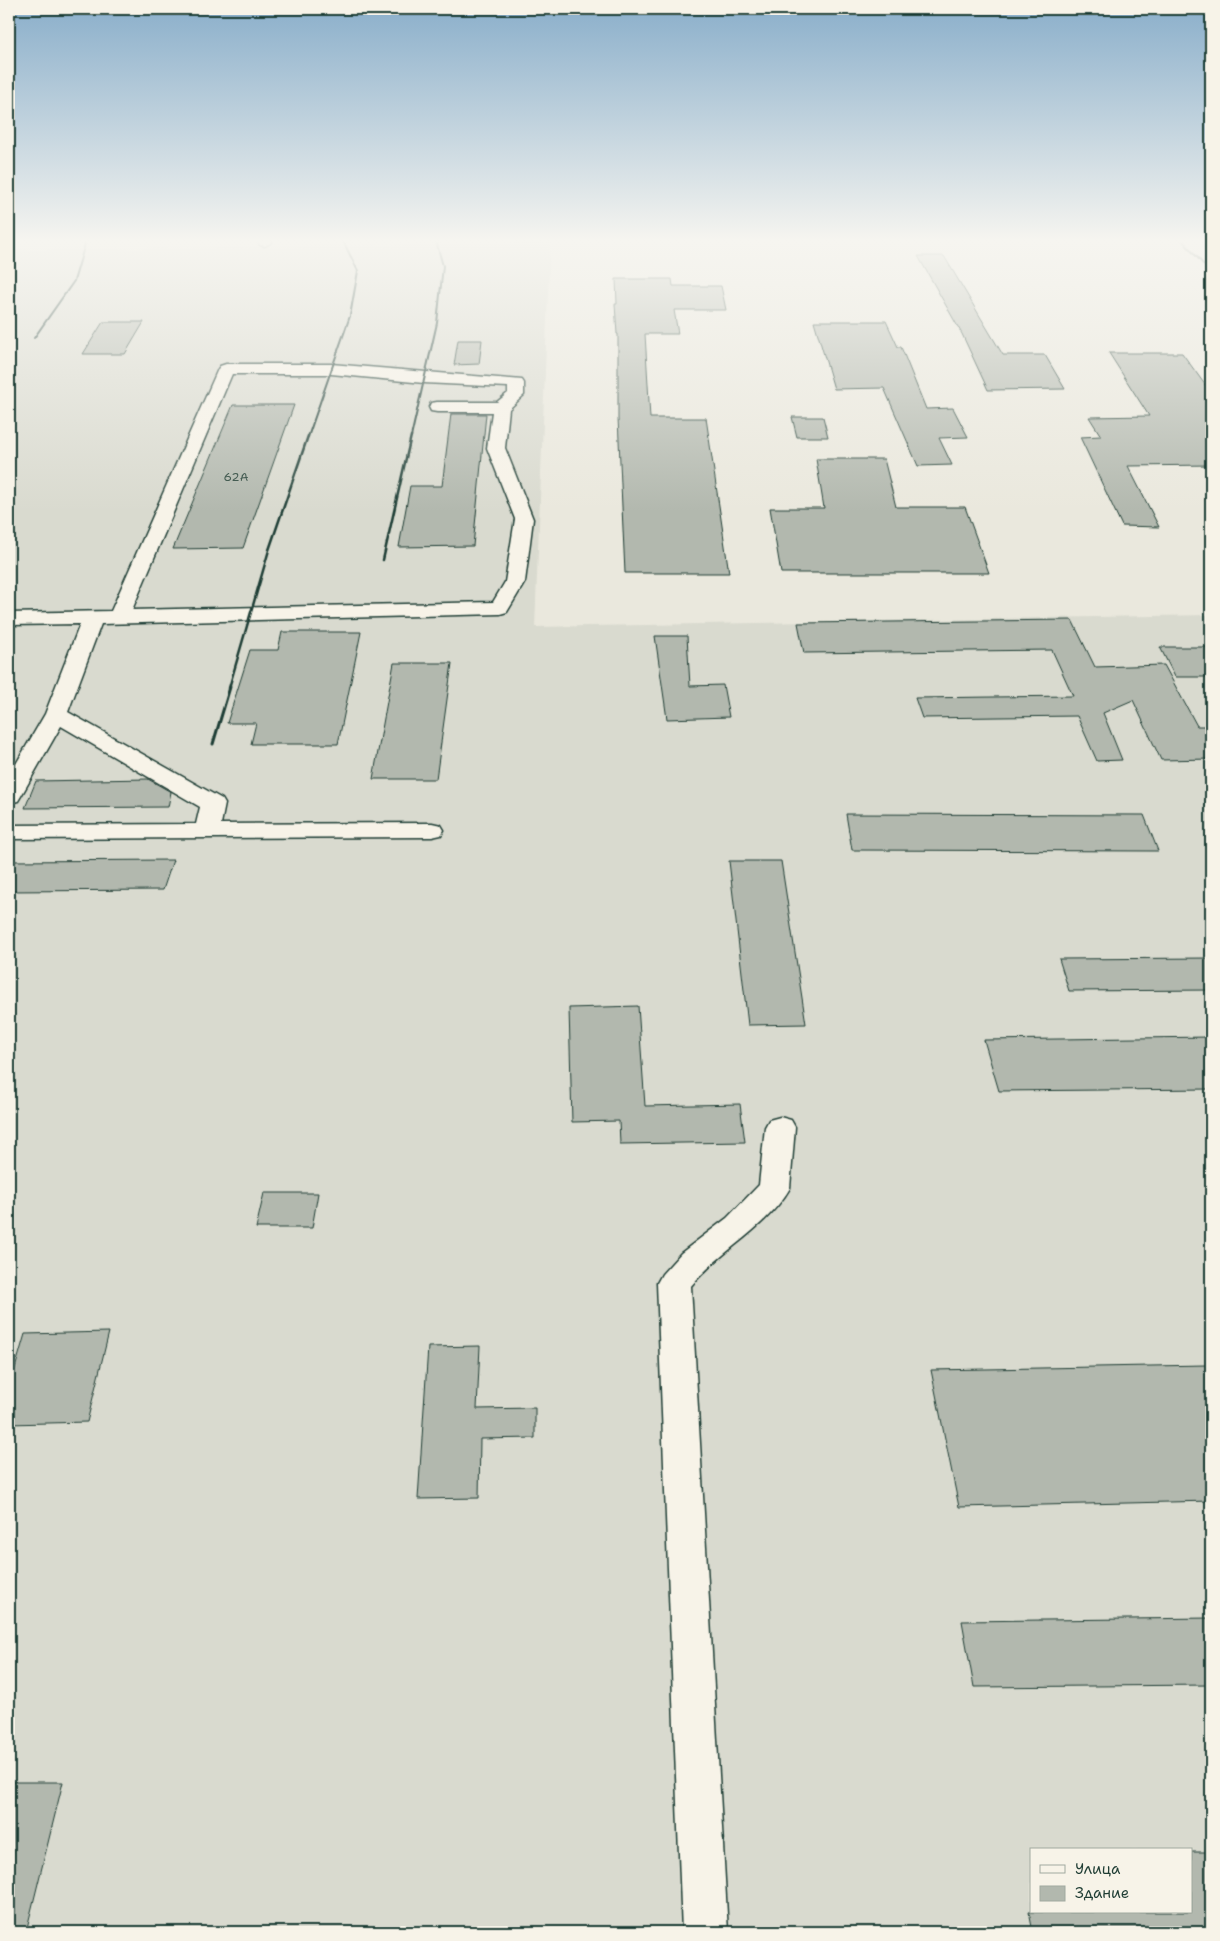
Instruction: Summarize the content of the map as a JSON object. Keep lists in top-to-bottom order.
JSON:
{
  "house_numbers": ["62А"],
  "legend": ["Улица", "Здание"]
}
